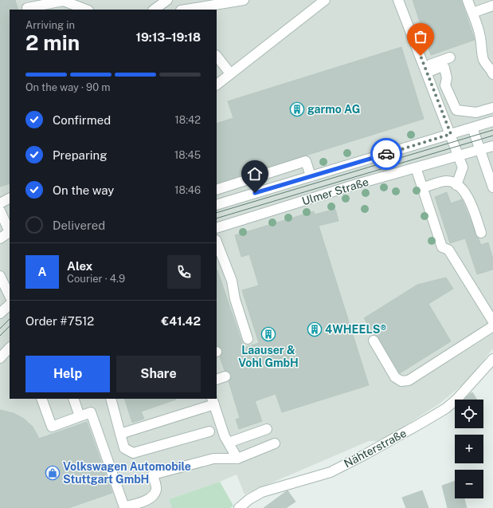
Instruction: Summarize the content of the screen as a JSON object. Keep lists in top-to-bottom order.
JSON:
{
  "streets": {
    "street": ["Ulmer Straße", "Nähterstraße"]
  },
  "places": {
    "building": ["garmo AG", "4WHEELS®", "Laauser & Vohl GmbH"],
    "shop": ["Volkswagen Automobile Stuttgart GmbH"]
  },
  "page": {
    "heading": ["2 min", "Arriving in", "19:13–19:18"],
    "panel": [
      "Alex",
      "Courier · 4.9",
      "Order #7512",
      "€41.42"
    ],
    "bar": "On the way · 90 m",
    "list": [
      ["Confirmed", "18:42"],
      ["Preparing", "18:45"],
      ["On the way", "18:46"],
      "Delivered"
    ],
    "round": "A",
    "buttons": ["Help", "Share"],
    "map_buttons": ["+", "−"]
  }
}
